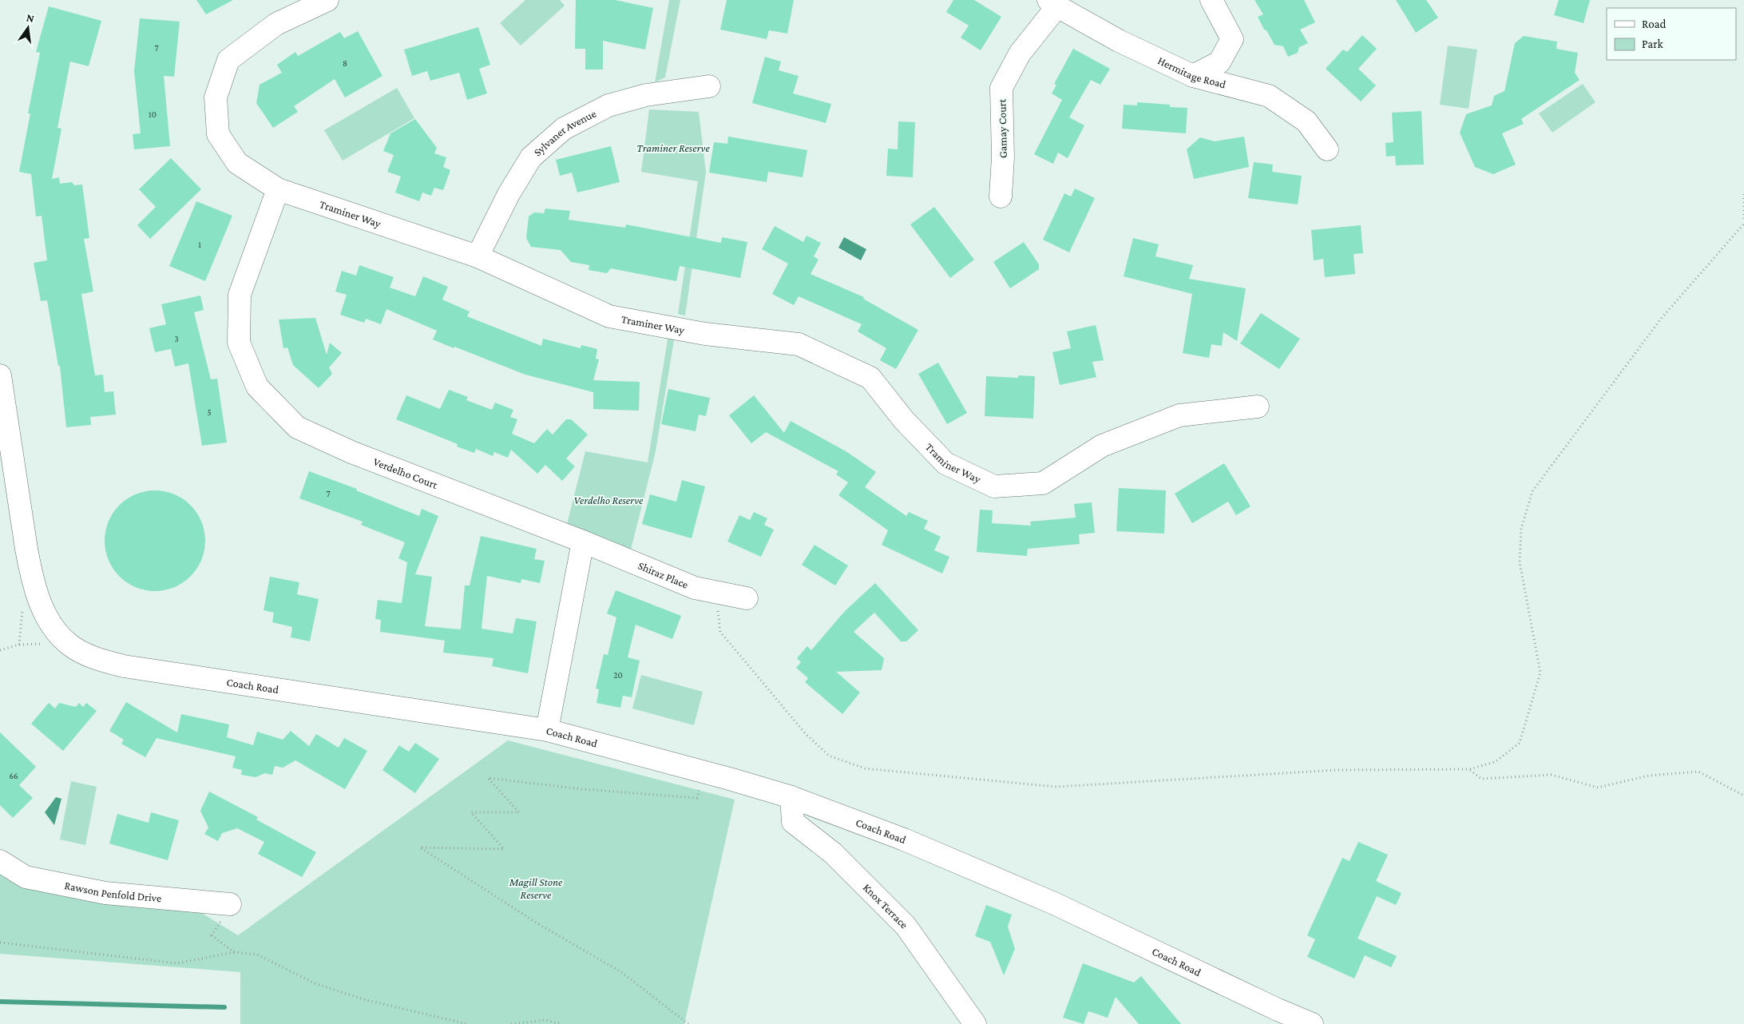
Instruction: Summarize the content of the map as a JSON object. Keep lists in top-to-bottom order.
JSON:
{
  "streets": {
    "street": [
      "Hermitage Road",
      "Gamay Court",
      "Sylvaner Avenue",
      "Traminer Way",
      "Verdelho Court",
      "Shiraz Place",
      "Coach Road",
      "Rawson Penfold Drive",
      "Knox Terrace"
    ]
  },
  "crossings": [
    ["Hermitage Road", "Gamay Court"],
    ["Sylvaner Avenue", "Traminer Way"],
    ["Traminer Way", "Verdelho Court"],
    ["Verdelho Court", "Shiraz Place"],
    ["Coach Road", "Knox Terrace"]
  ],
  "parks": ["Traminer Reserve", "Verdelho Reserve", "Magill Stone Reserve"],
  "house_numbers": [
    "7",
    "8",
    "10",
    "1",
    "3",
    "5",
    "7",
    "20",
    "66"
  ],
  "legend": ["Road", "Park"],
  "north": "top"
}
